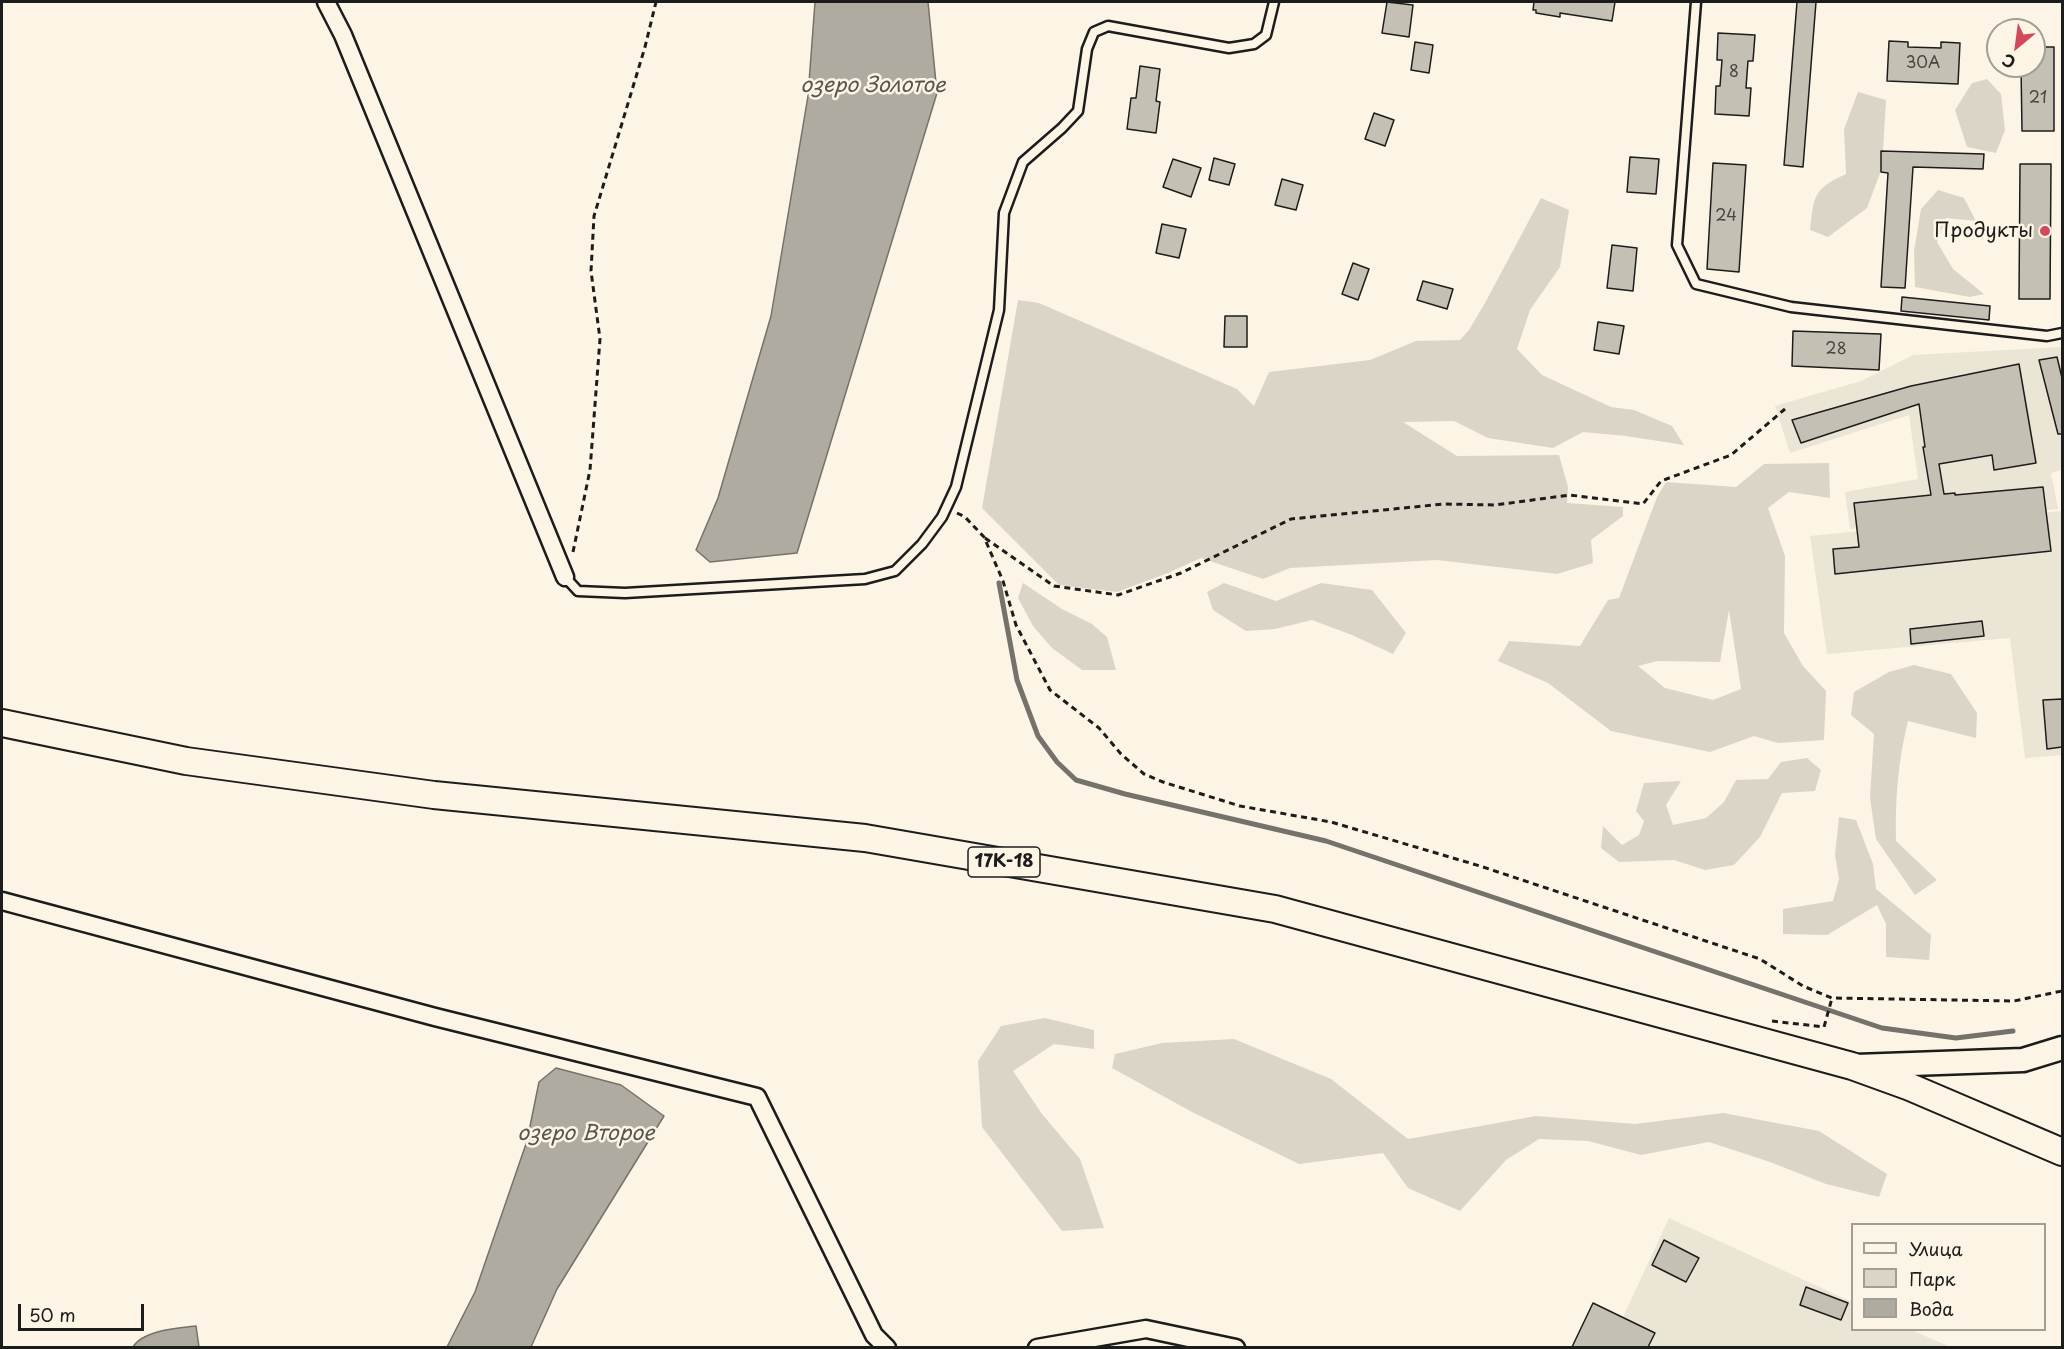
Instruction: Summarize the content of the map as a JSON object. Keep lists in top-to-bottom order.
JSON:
{
  "streets": {
    "main road": ["17К-18"]
  },
  "water": ["озеро Золотое", "озеро Второе"],
  "places": ["Продукты"],
  "house_numbers": [
    "30А",
    "8",
    "21",
    "24",
    "28"
  ],
  "legend": ["Улица", "Парк", "Вода"],
  "scale_bar": "50 m",
  "north": "bottom left"
}
